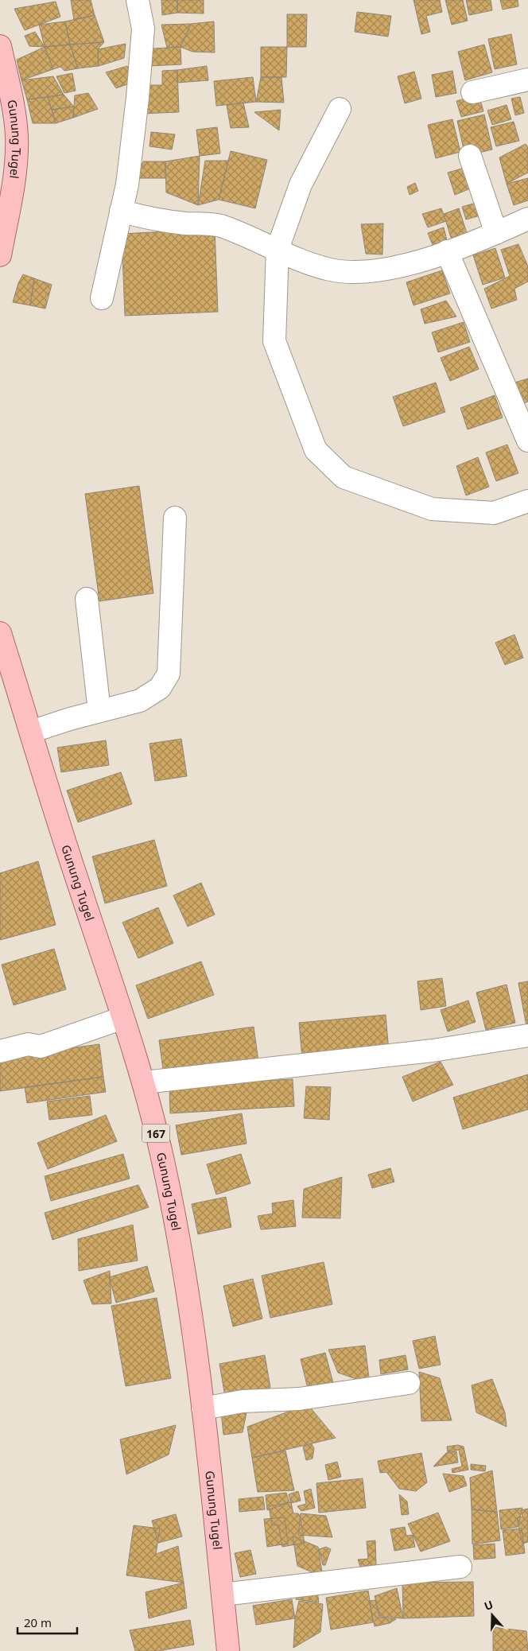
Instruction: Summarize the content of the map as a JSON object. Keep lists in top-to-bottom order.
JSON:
{
  "streets": {
    "main road": ["Gunung Tugel", "167"]
  },
  "scale_bar": "20 m",
  "north": "top"
}
